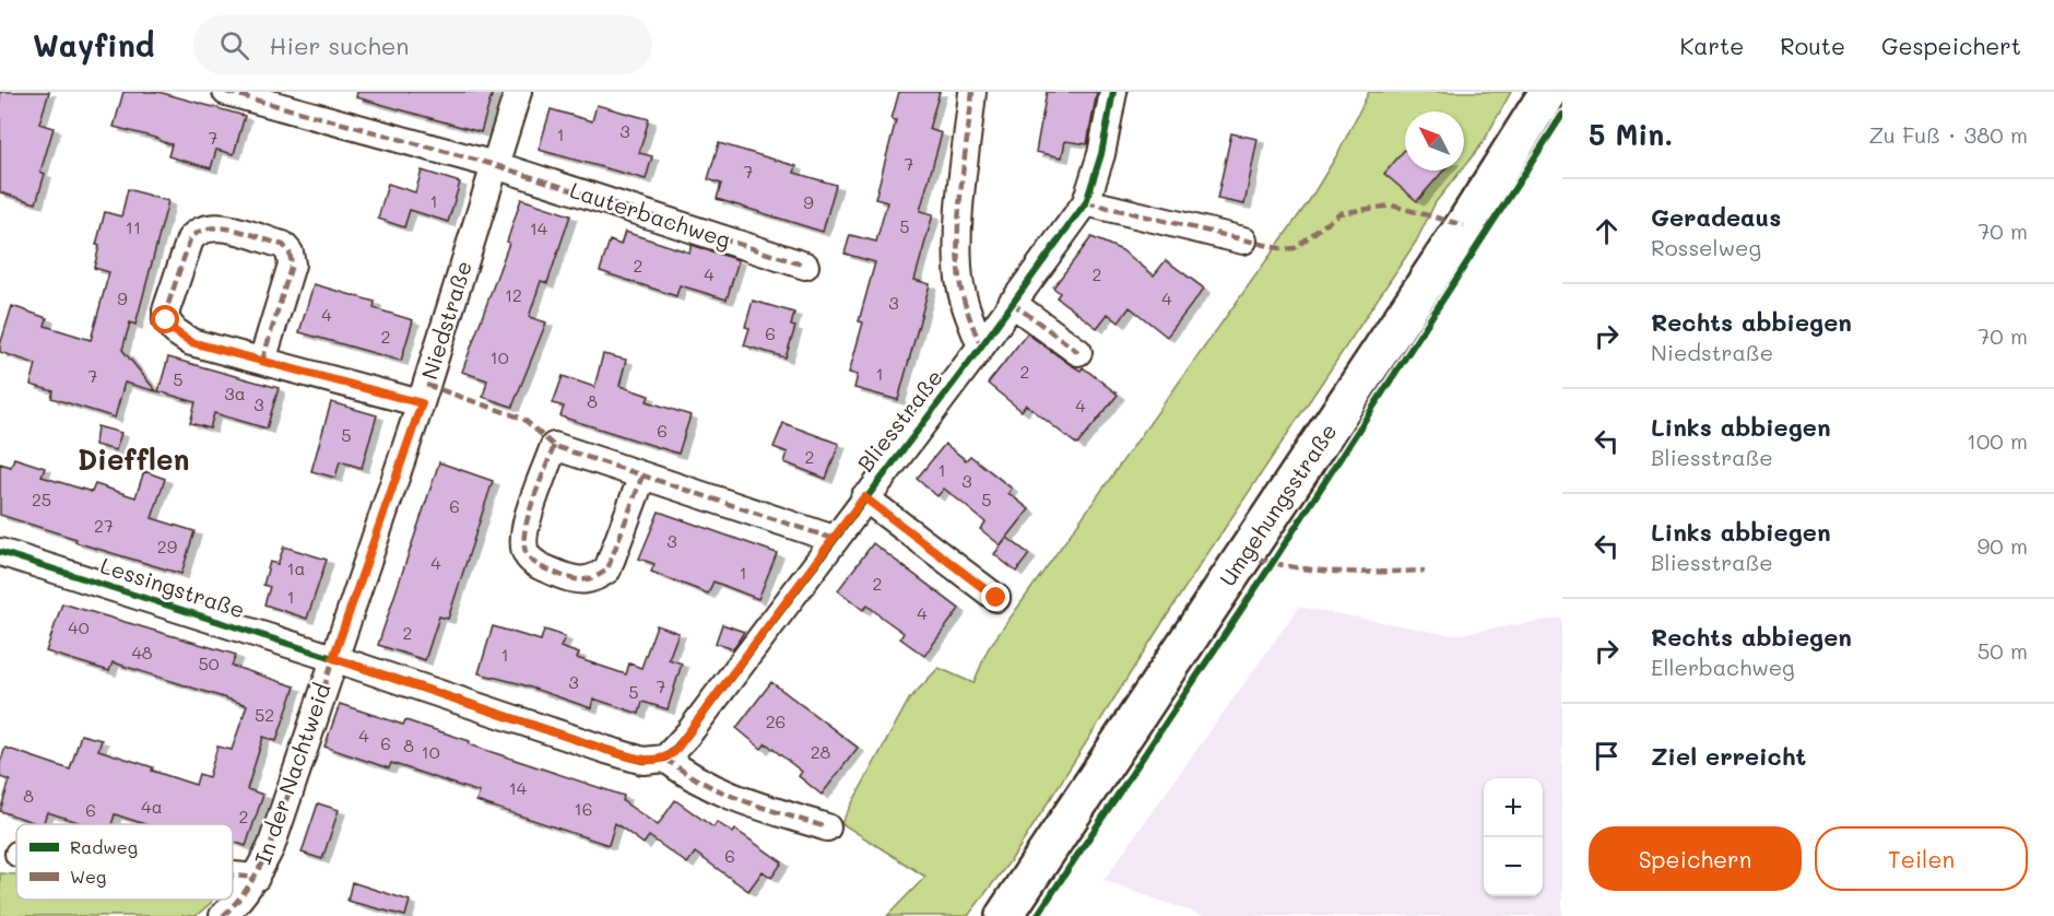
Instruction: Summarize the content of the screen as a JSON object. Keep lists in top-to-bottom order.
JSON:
{
  "streets": {
    "main road": ["Umgehungsstraße"],
    "street": [
      "Lauterbachweg",
      "Niedstraße",
      "Bliesstraße",
      "Lessingstraße",
      "In der Nachtweid"
    ]
  },
  "crossings": [
    ["Lauterbachweg", "Niedstraße"],
    ["Niedstraße", "Lessingstraße"],
    ["Niedstraße", "In der Nachtweid"],
    ["Lessingstraße", "In der Nachtweid"]
  ],
  "districts": ["Diefflen"],
  "house_numbers": [
    "3",
    "1",
    "7",
    "7",
    "7",
    "1",
    "9",
    "5",
    "11",
    "14",
    "2",
    "4",
    "2",
    "12",
    "9",
    "4",
    "3",
    "4",
    "6",
    "2",
    "10",
    "2",
    "1",
    "7",
    "5",
    "3a",
    "8",
    "3",
    "4",
    "6",
    "5",
    "2",
    "1",
    "3",
    "25",
    "5",
    "6",
    "27",
    "3",
    "29",
    "4",
    "1a",
    "1",
    "2",
    "1",
    "4",
    "40",
    "2",
    "48",
    "1",
    "50",
    "3",
    "7",
    "5",
    "52",
    "26",
    "4",
    "6",
    "8",
    "10",
    "28",
    "14",
    "8",
    "4a",
    "16",
    "6",
    "2",
    "6"
  ],
  "legend": ["Radweg", "Weg"],
  "north": "top left",
  "page": {
    "header": "Wayfind",
    "search": "Hier suchen",
    "nav": ["Karte", "Route", "Gespeichert"],
    "heading": ["5 Min.", "Zu Fuß · 380 m"],
    "list": [
      ["Geradeaus", "Rosselweg", "70 m"],
      ["Rechts abbiegen", "Niedstraße", "70 m"],
      ["Links abbiegen", "Bliesstraße", "100 m"],
      ["Links abbiegen", "Bliesstraße", "90 m"],
      ["Rechts abbiegen", "Ellerbachweg", "50 m"],
      "Ziel erreicht"
    ],
    "map_buttons": ["+", "−"],
    "buttons": ["Speichern", "Teilen"]
  }
}
